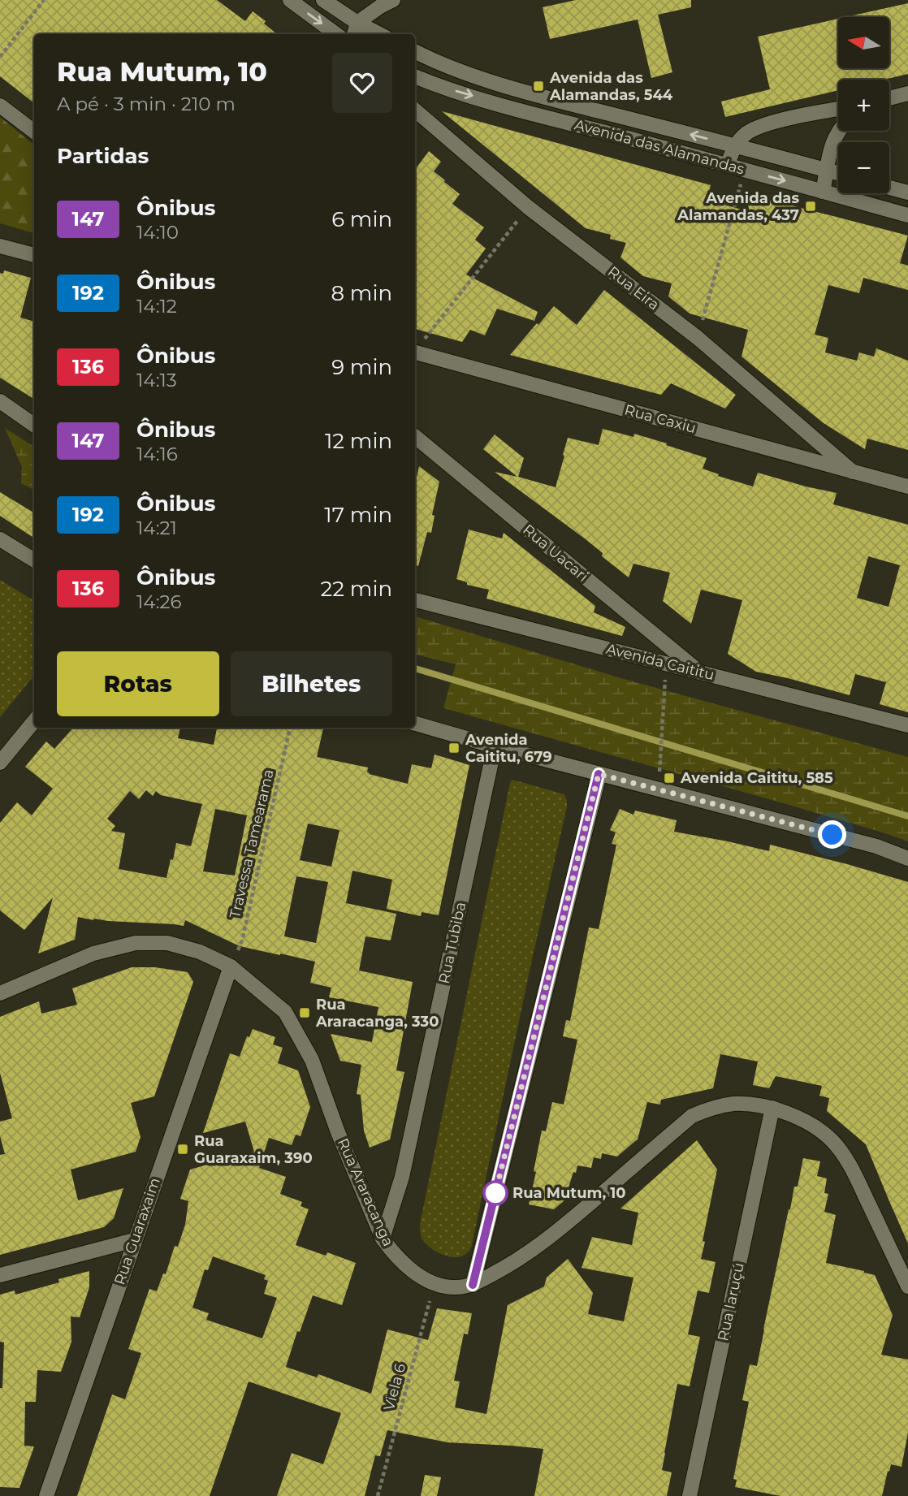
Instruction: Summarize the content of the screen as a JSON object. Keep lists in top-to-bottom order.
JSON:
{
  "streets": {
    "street": [
      "Avenida das Alamandas",
      "Rua Eira",
      "Rua Caxiu",
      "Rua Uacari",
      "Avenida Caititu",
      "Rua Tubiba",
      "Rua Araracanga",
      "Rua Guaraxaim",
      "Rua Iaruçú"
    ],
    "path": ["Travessa Tamearama", "Viela 6"]
  },
  "crossings": [
    ["Rua Eira", "Rua Caxiu"],
    ["Rua Uacari", "Avenida Caititu"],
    ["Travessa Tamearama", "Rua Araracanga"],
    ["Travessa Tamearama", "Rua Guaraxaim"],
    ["Rua Tubiba", "Rua Araracanga"],
    ["Rua Araracanga", "Rua Guaraxaim"],
    ["Rua Araracanga", "Rua Iaruçú"],
    ["Rua Araracanga", "Viela 6"]
  ],
  "places": {
    "transit": [
      "Avenida das Alamandas, 544",
      "Avenida das Alamandas, 437",
      "Avenida Caititu, 679",
      "Avenida Caititu, 585",
      "Rua Araracanga, 330",
      "Rua Guaraxaim, 390"
    ],
    "other": ["Rua Mutum, 10"]
  },
  "lines": ["bus line 147"],
  "north": "left",
  "page": {
    "map_buttons": ["+", "−"],
    "heading": [
      ["Rua Mutum, 10", "A pé · 3 min · 210 m"],
      "Partidas"
    ],
    "list": [
      {
        "mark": "147",
        "name": "Ônibus",
        "note": "14:10",
        "value": "6 min"
      },
      {
        "mark": "192",
        "name": "Ônibus",
        "note": "14:12",
        "value": "8 min"
      },
      {
        "mark": "136",
        "name": "Ônibus",
        "note": "14:13",
        "value": "9 min"
      },
      {
        "mark": "147",
        "name": "Ônibus",
        "note": "14:16",
        "value": "12 min"
      },
      {
        "mark": "192",
        "name": "Ônibus",
        "note": "14:21",
        "value": "17 min"
      },
      {
        "mark": "136",
        "name": "Ônibus",
        "note": "14:26",
        "value": "22 min"
      }
    ],
    "buttons": ["Rotas", "Bilhetes"]
  }
}
